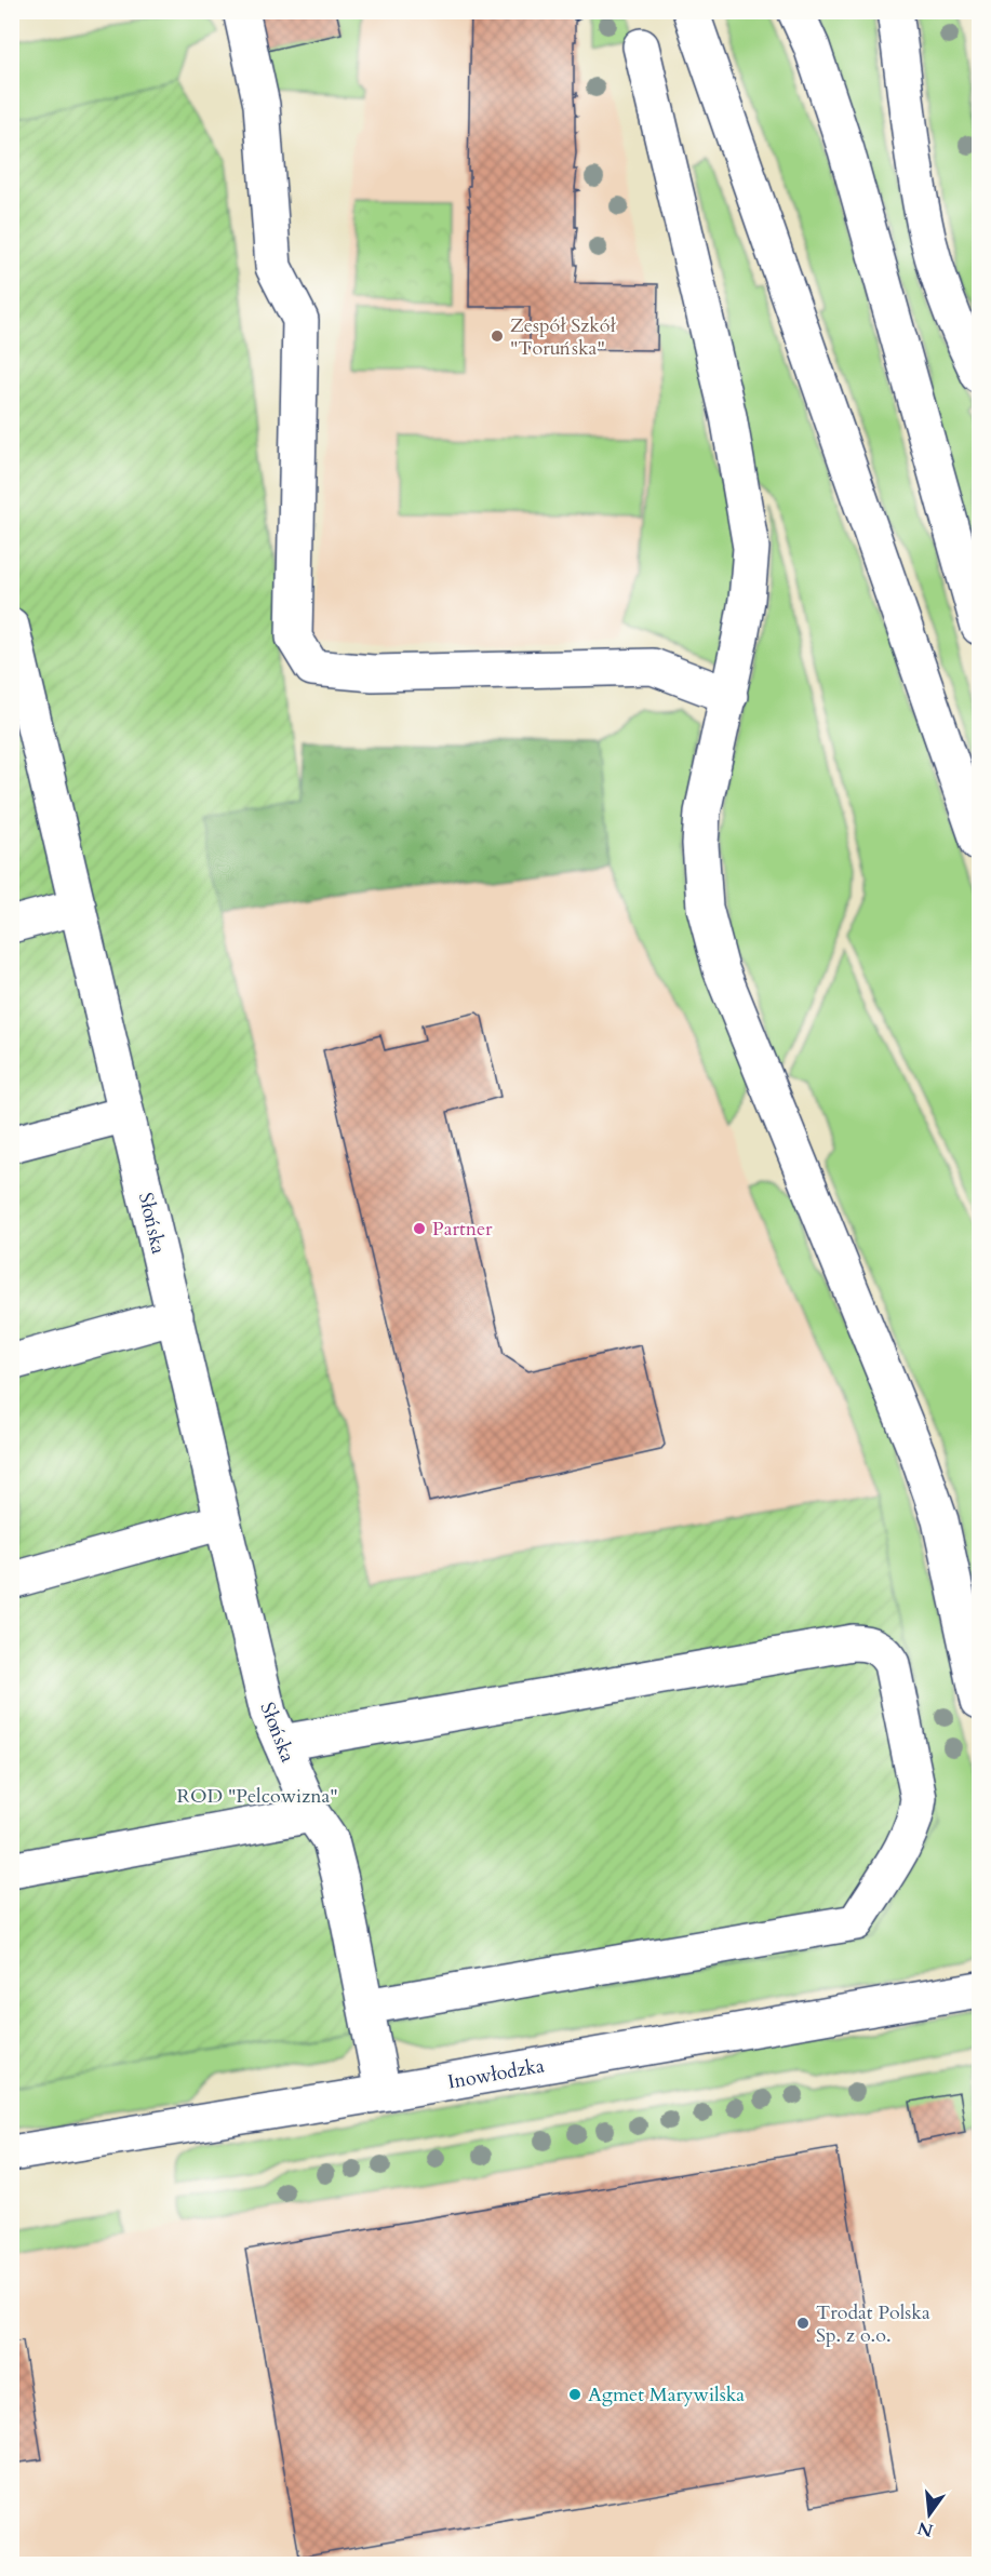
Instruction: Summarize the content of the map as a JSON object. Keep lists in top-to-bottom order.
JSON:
{
  "streets": {
    "main road": ["Słońska", "Inowłodzka"]
  },
  "crossings": [
    ["Słońska", "Inowłodzka"]
  ],
  "parks": ["ROD \"Pelcowizna\""],
  "places": [
    "Zespół Szkół \"Toruńska\"",
    "Partner",
    "Trodat Polska Sp. z o.o.",
    "Agmet Marywilska"
  ],
  "north": "bottom"
}
